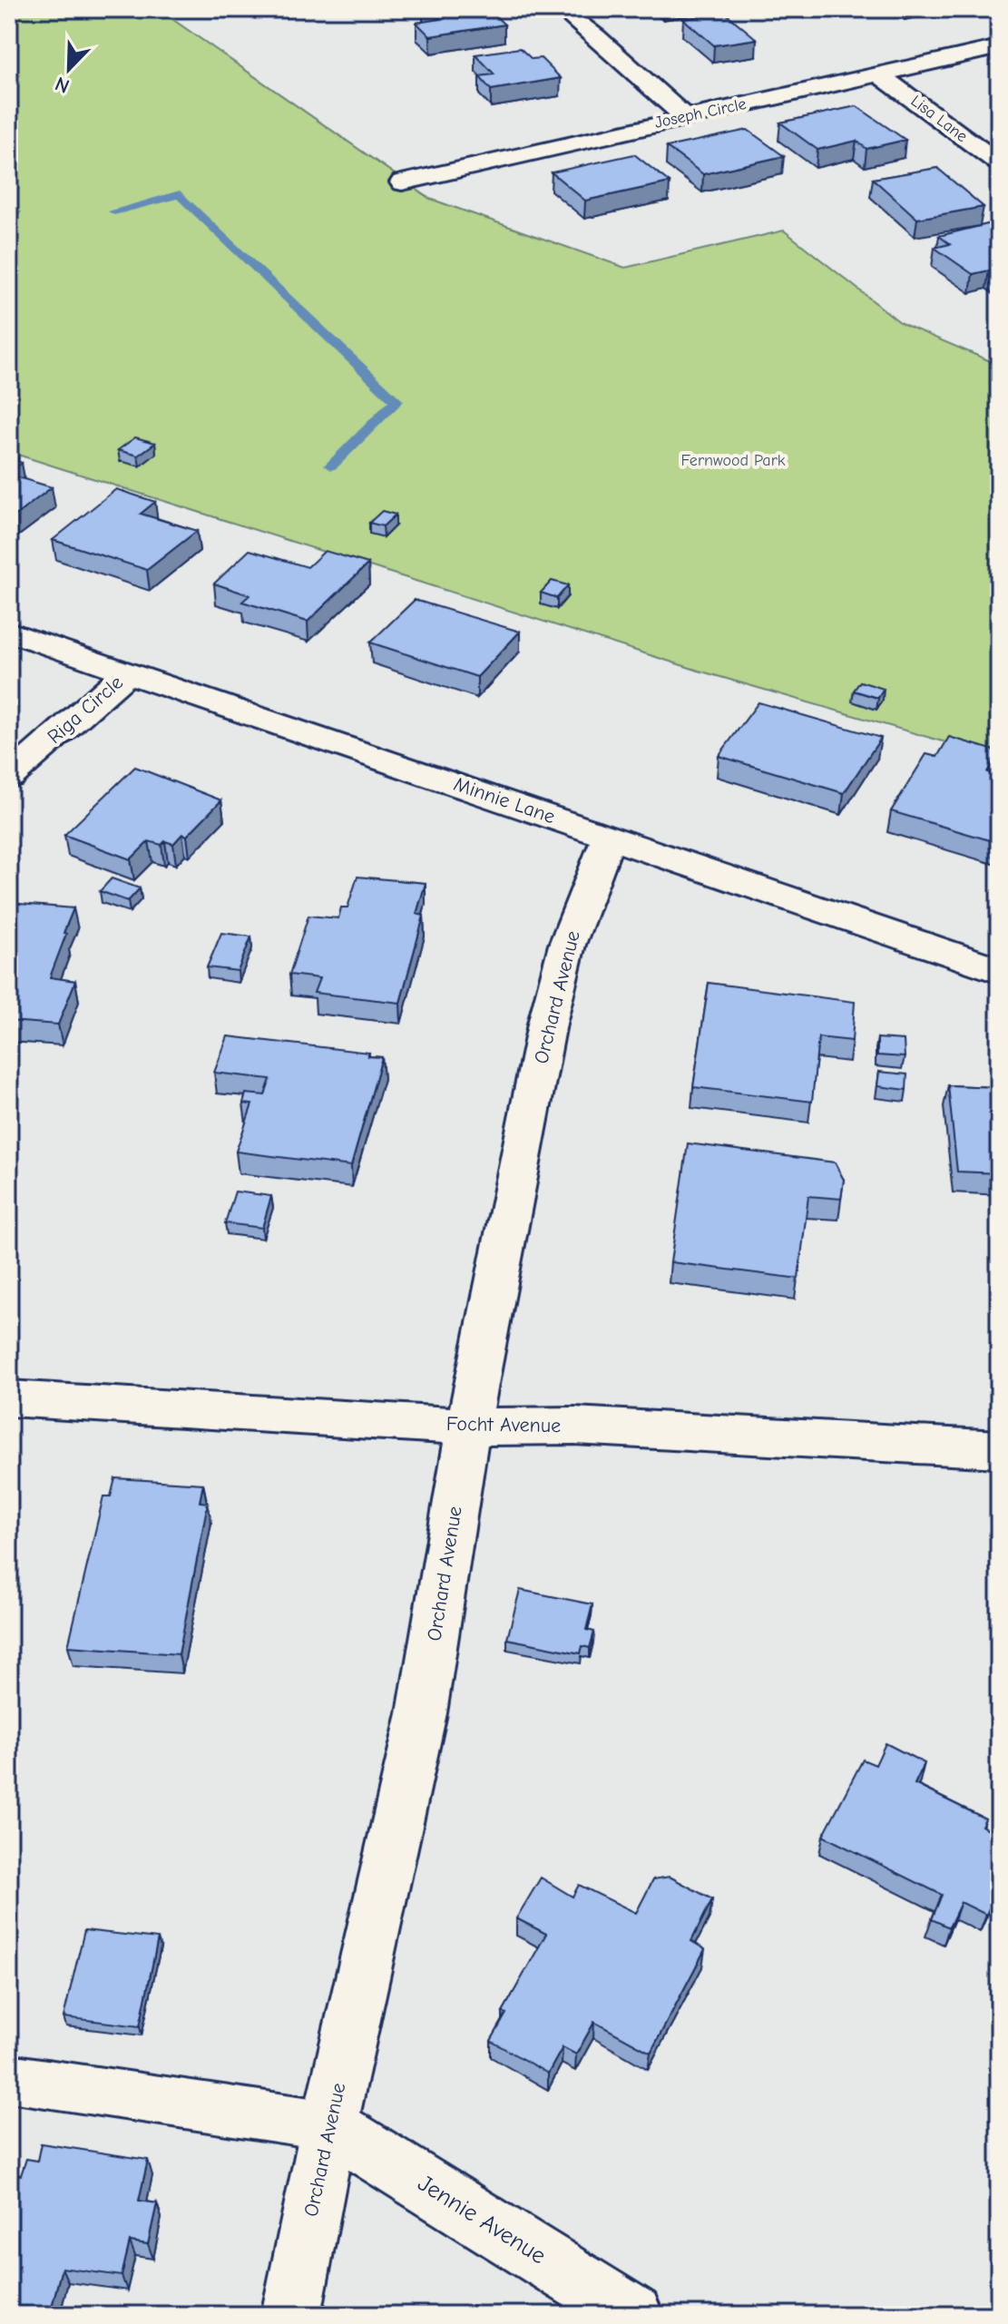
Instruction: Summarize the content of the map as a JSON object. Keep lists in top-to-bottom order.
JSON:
{
  "streets": {
    "street": [
      "Joseph Circle",
      "Lisa Lane",
      "Riga Circle",
      "Minnie Lane",
      "Orchard Avenue",
      "Focht Avenue",
      "Jennie Avenue"
    ]
  },
  "crossings": [
    ["Joseph Circle", "Lisa Lane"],
    ["Riga Circle", "Minnie Lane"],
    ["Minnie Lane", "Orchard Avenue"],
    ["Orchard Avenue", "Focht Avenue"],
    ["Orchard Avenue", "Jennie Avenue"]
  ],
  "parks": ["Fernwood Park"],
  "north": "bottom left"
}
